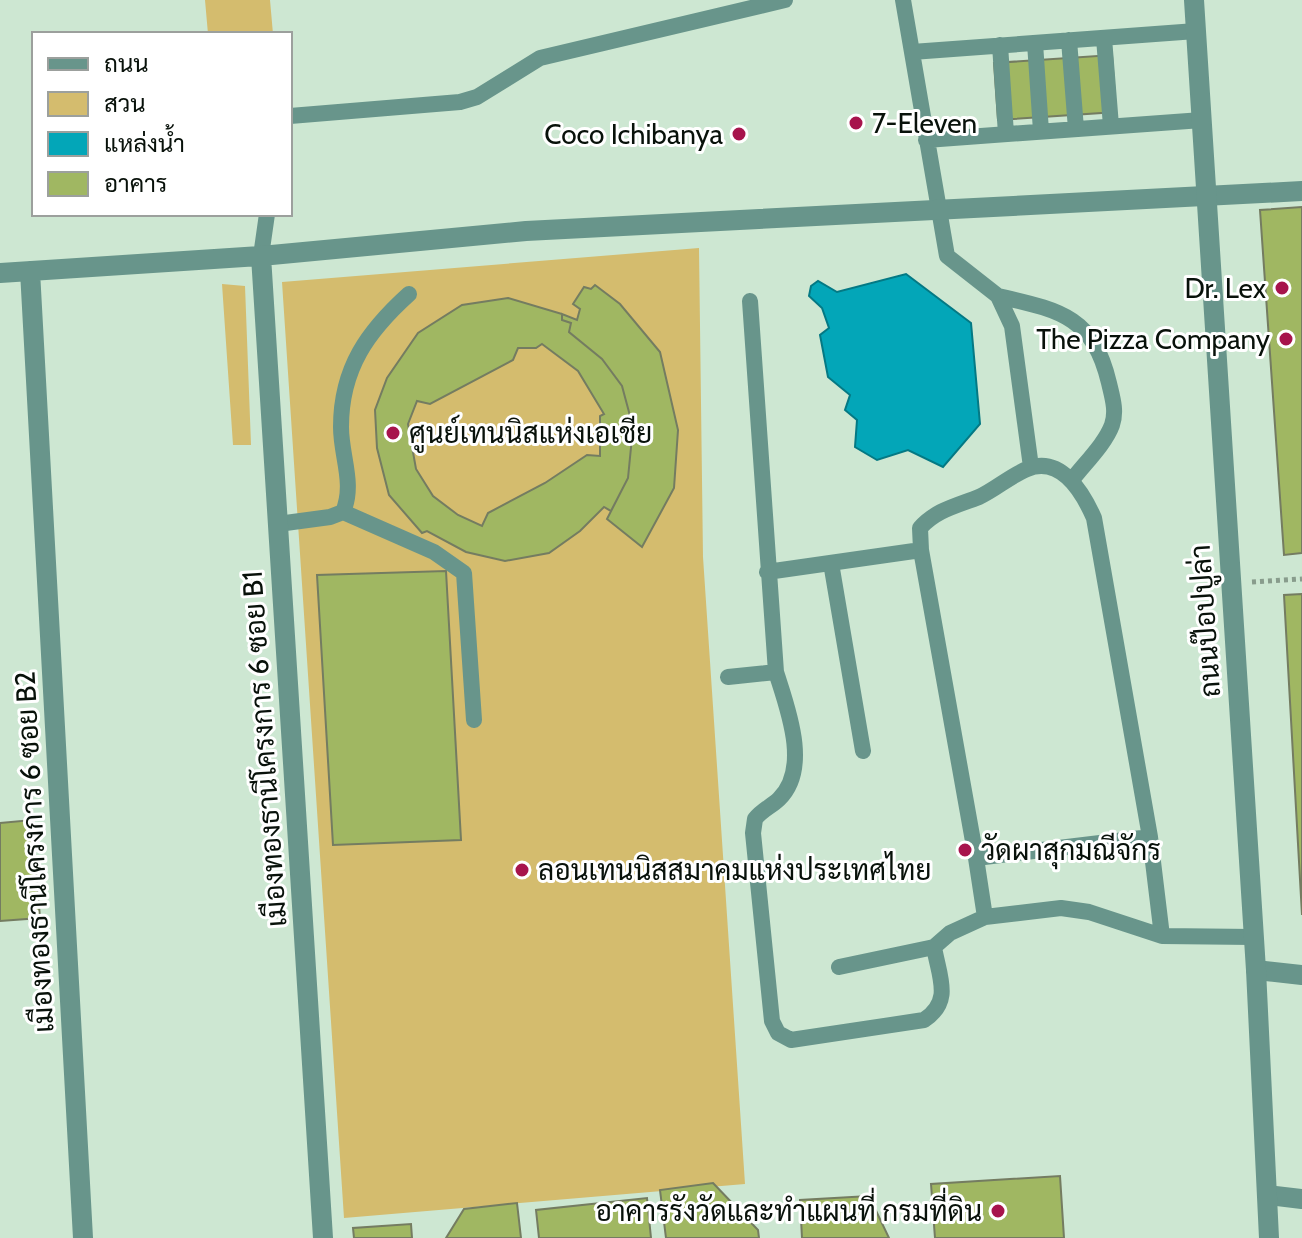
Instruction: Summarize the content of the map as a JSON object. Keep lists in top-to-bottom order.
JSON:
{
  "streets": {
    "street": ["ถนนป๊อปปูล่า", "เมืองทองธานีโครงการ 6 ซอย B1", "เมืองทองธานีโครงการ 6 ซอย B2"]
  },
  "places": [
    "7-Eleven",
    "Coco Ichibanya",
    "Dr. Lex",
    "The Pizza Company",
    "ศูนย์เทนนิสแห่งเอเชีย",
    "วัดผาสุกมณีจักร",
    "ลอนเทนนิสสมาคมแห่งประเทศไทย",
    "อาคารรังวัดและทำแผนที่ กรมที่ดิน"
  ],
  "legend": [
    "ถนน",
    "สวน",
    "แหล่งน้ำ",
    "อาคาร"
  ]
}
